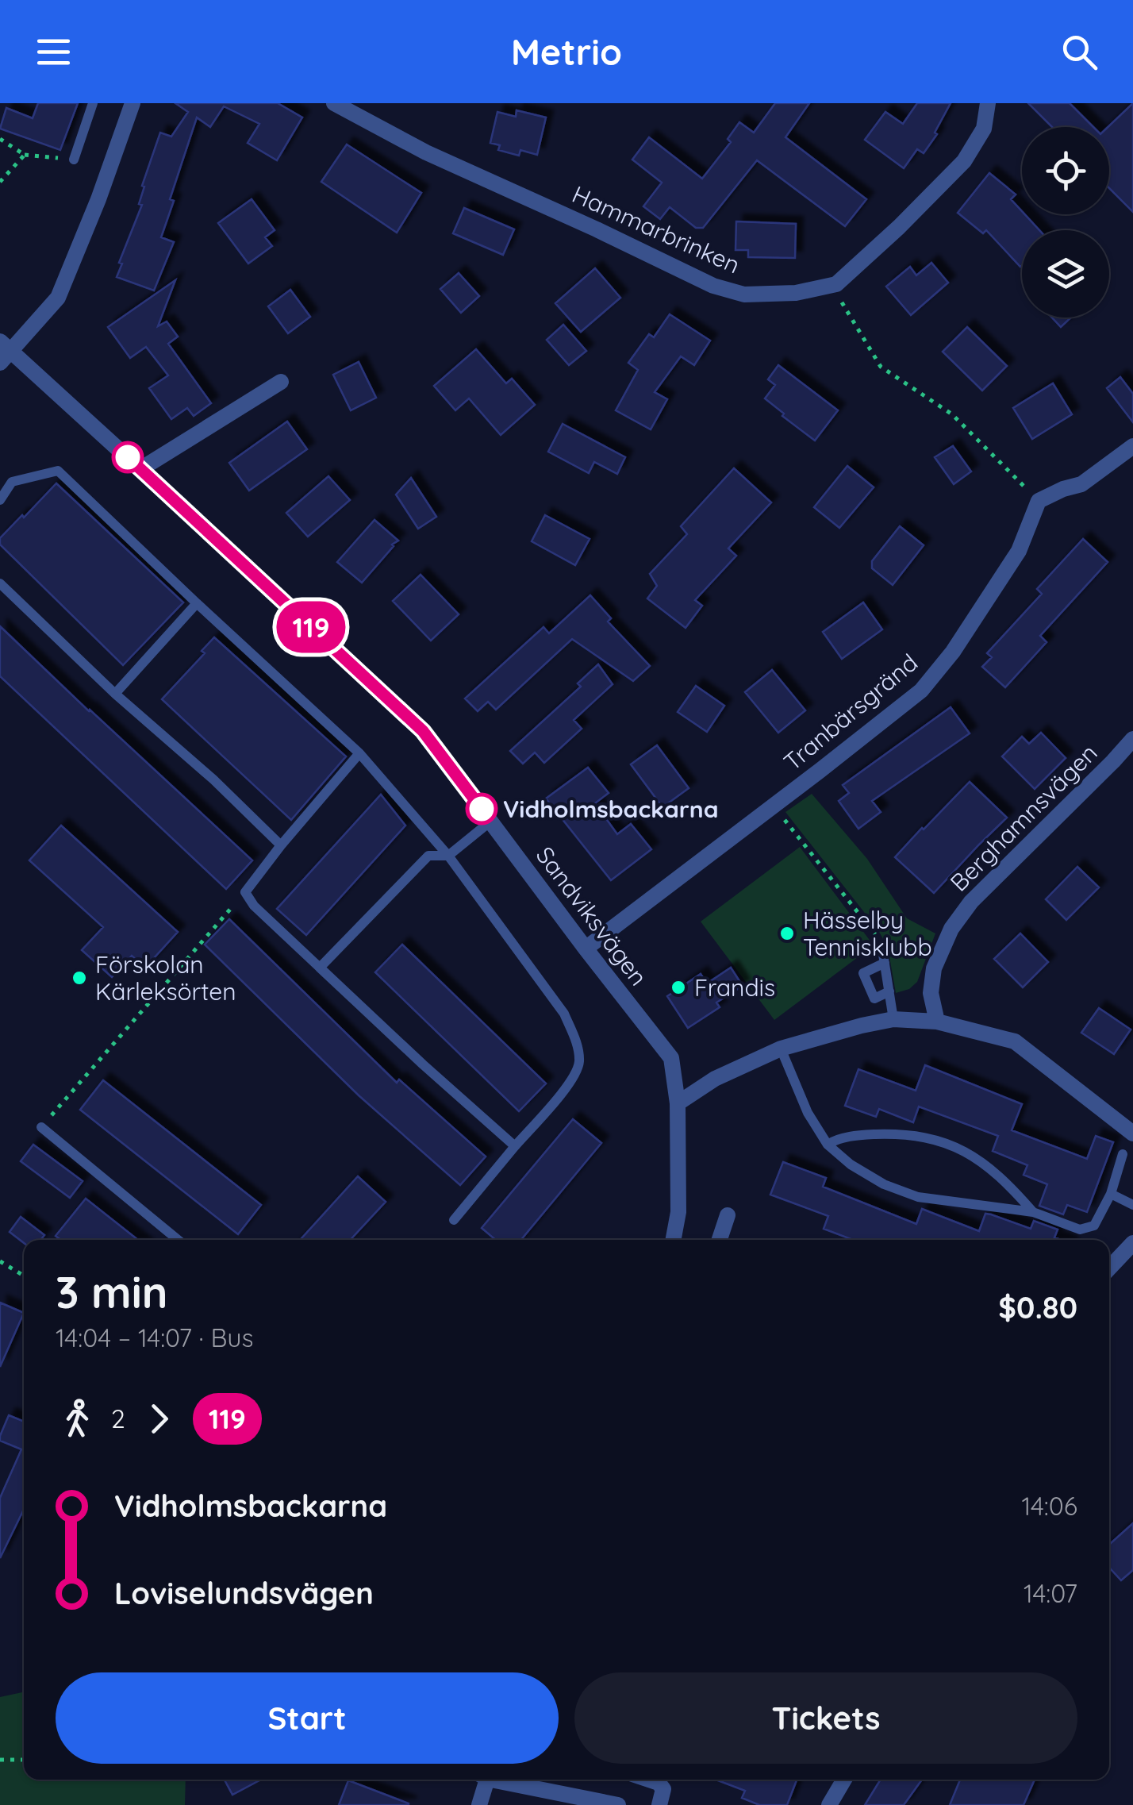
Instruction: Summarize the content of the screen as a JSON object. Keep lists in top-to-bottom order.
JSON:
{
  "streets": {
    "street": [
      "Hammarbrinken",
      "Tranbärsgränd",
      "Berghamnsvägen",
      "Sandviksvägen"
    ]
  },
  "crossings": [
    ["Tranbärsgränd", "Sandviksvägen"]
  ],
  "places": [
    "Vidholmsbackarna",
    "Hässelby Tennisklubb",
    "Förskolan Kärleksörten",
    "Frandis"
  ],
  "lines": ["bus line 119"],
  "page": {
    "header": "Metrio",
    "on_map": "119",
    "heading": ["3 min", "14:04 – 14:07 · Bus", "$0.80"],
    "legs": ["2", "119"],
    "list": [
      {
        "name": "Vidholmsbackarna",
        "value": "14:06"
      },
      {
        "name": "Loviselundsvägen",
        "value": "14:07"
      }
    ],
    "buttons": ["Start", "Tickets"]
  }
}
